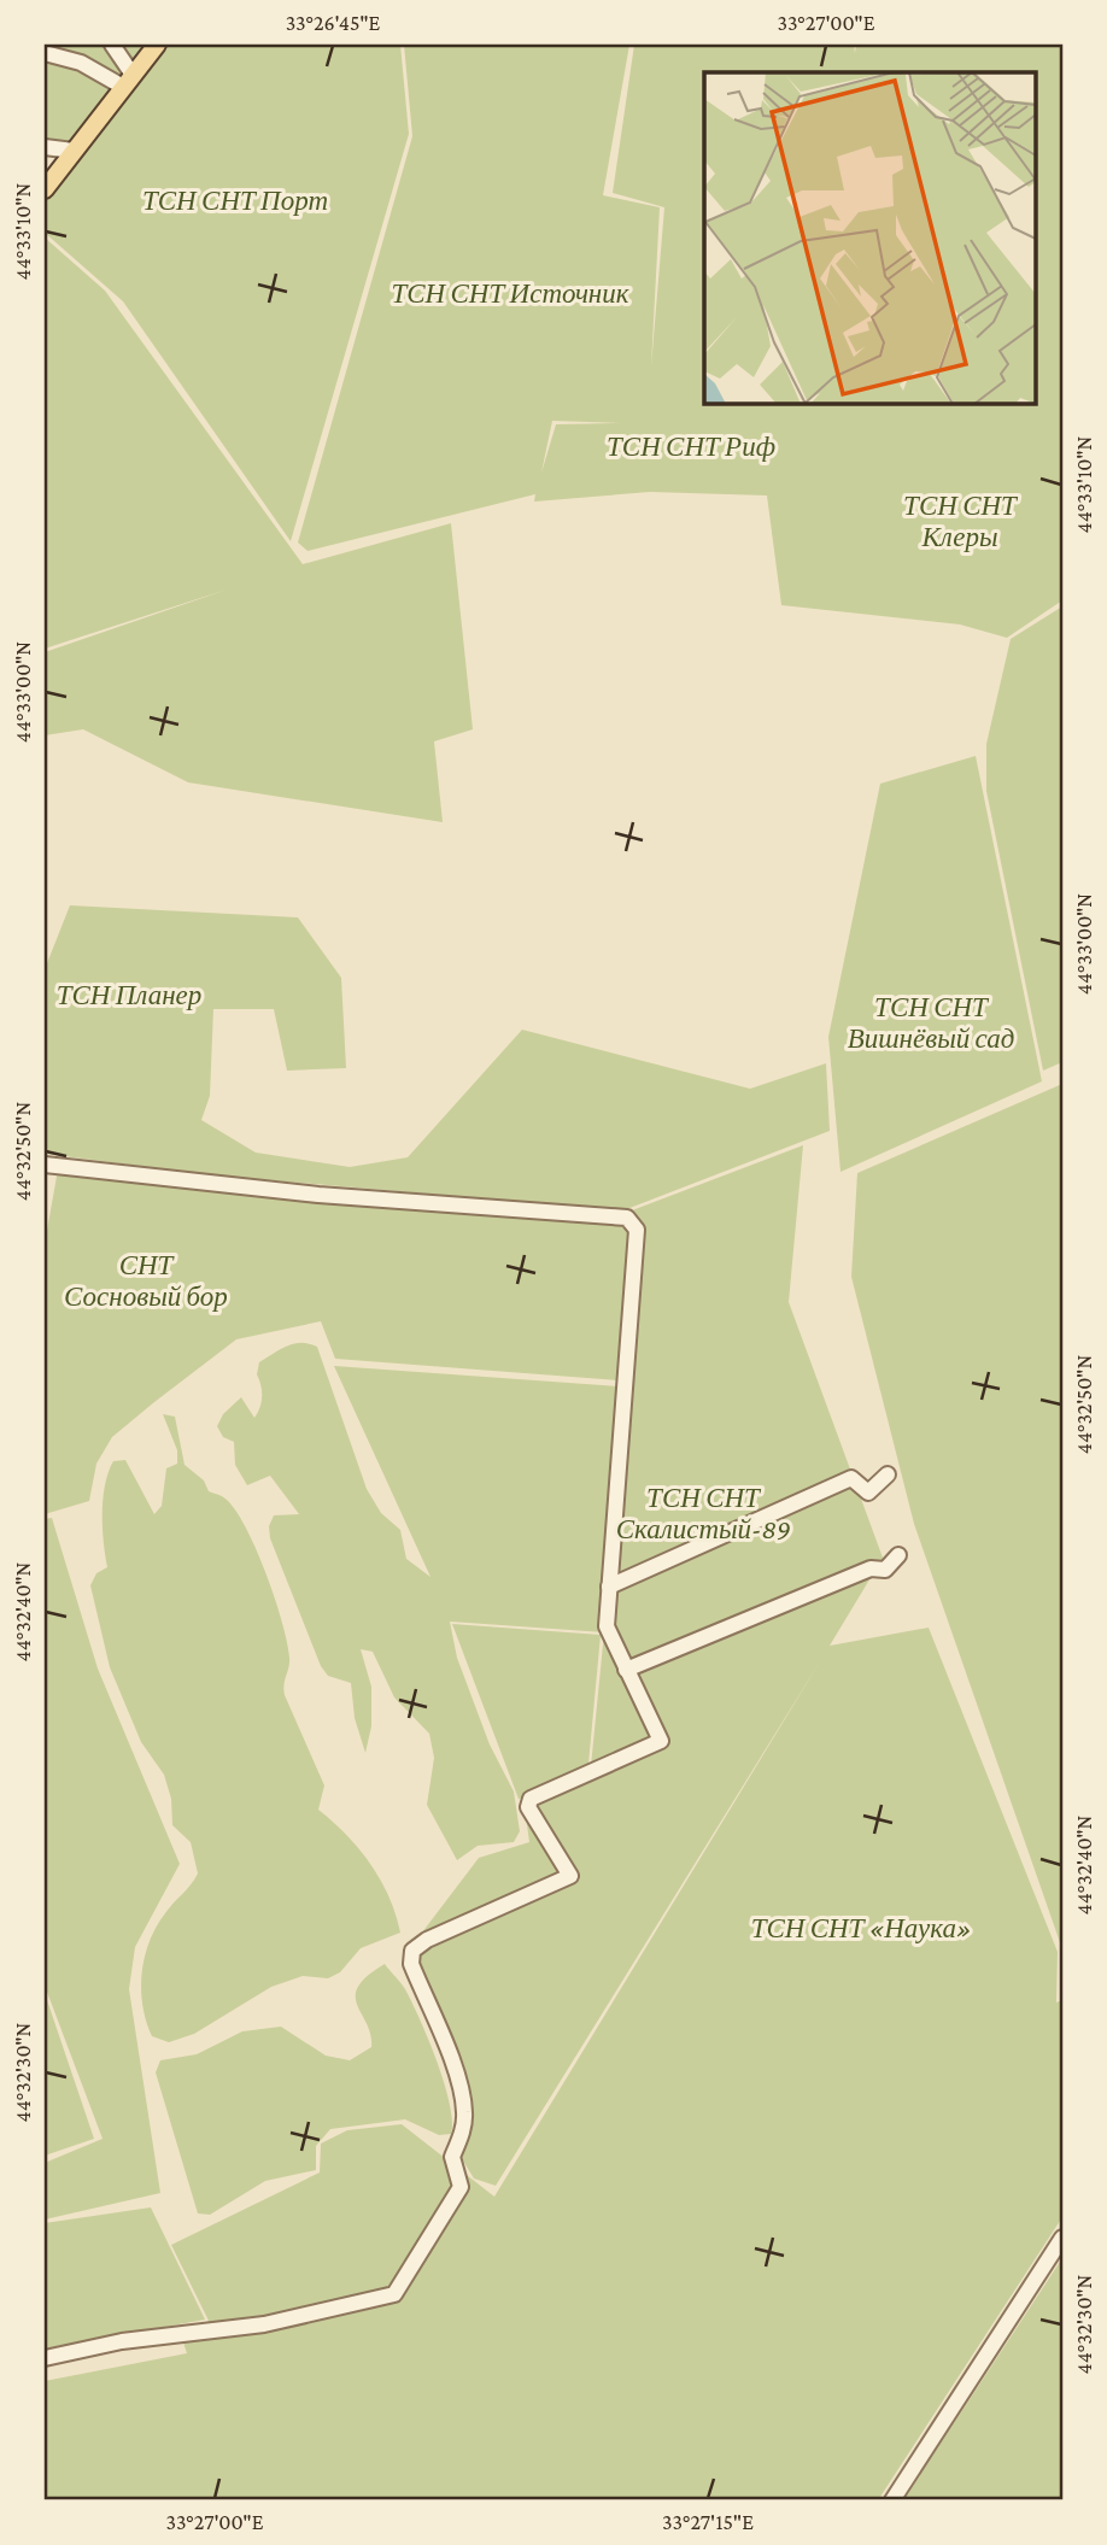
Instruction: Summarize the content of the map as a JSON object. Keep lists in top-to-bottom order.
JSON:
{
  "parks": [
    "ТСН СНТ Порт",
    "ТСН СНТ Источник",
    "ТСН СНТ Риф",
    "ТСН СНТ Клеры",
    "ТСН Планер",
    "ТСН СНТ Вишнёвый сад",
    "СНТ Сосновый бор",
    "ТСН СНТ Скалистый-89",
    "ТСН СНТ «Наука»"
  ],
  "coordinates": [
    "33°26'45\"E",
    "33°27'00\"E",
    "44°33'10\"N",
    "44°33'00\"N",
    "44°32'50\"N",
    "44°32'40\"N",
    "44°32'30\"N",
    "33°27'15\"E"
  ]
}
